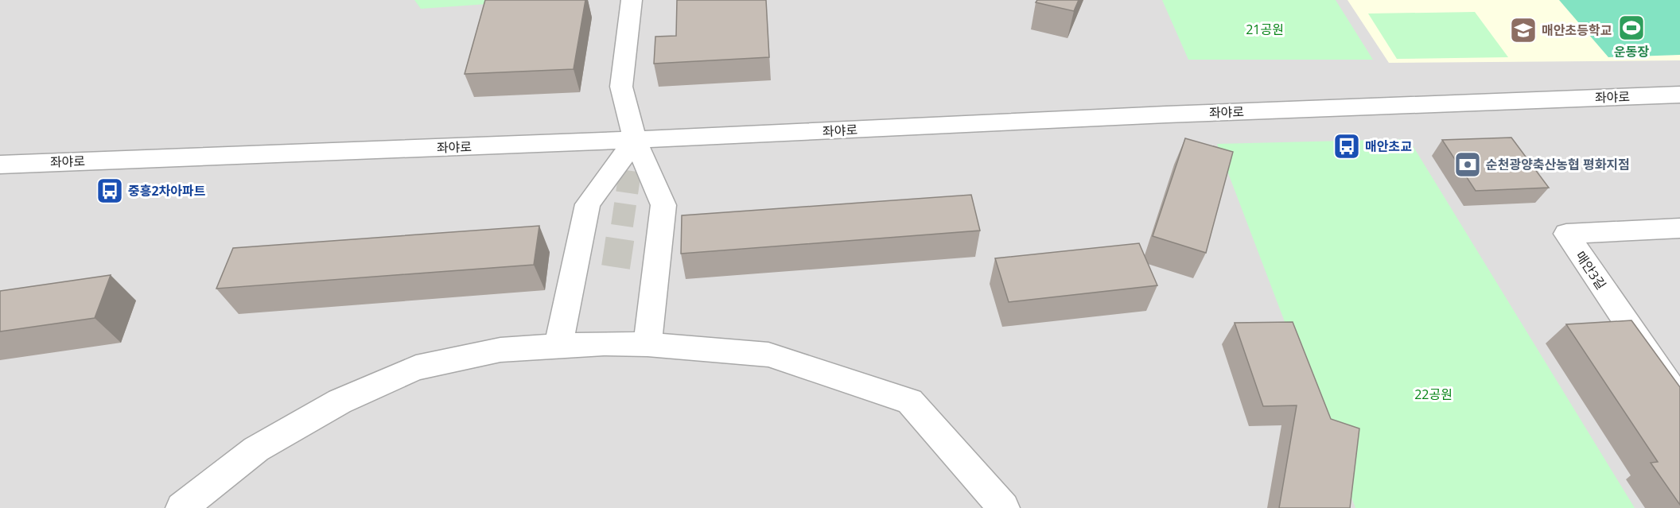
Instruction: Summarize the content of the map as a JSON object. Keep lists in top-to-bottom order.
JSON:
{
  "streets": {
    "street": ["좌야로", "매안3길"]
  },
  "parks": ["21공원", "22공원"],
  "places": {
    "sports": ["운동장"],
    "school or university": ["매안초등학교"],
    "bus stop": ["매안초교", "중흥2차아파트"],
    "bank": ["순천광양축산농협 평화지점"]
  }
}
